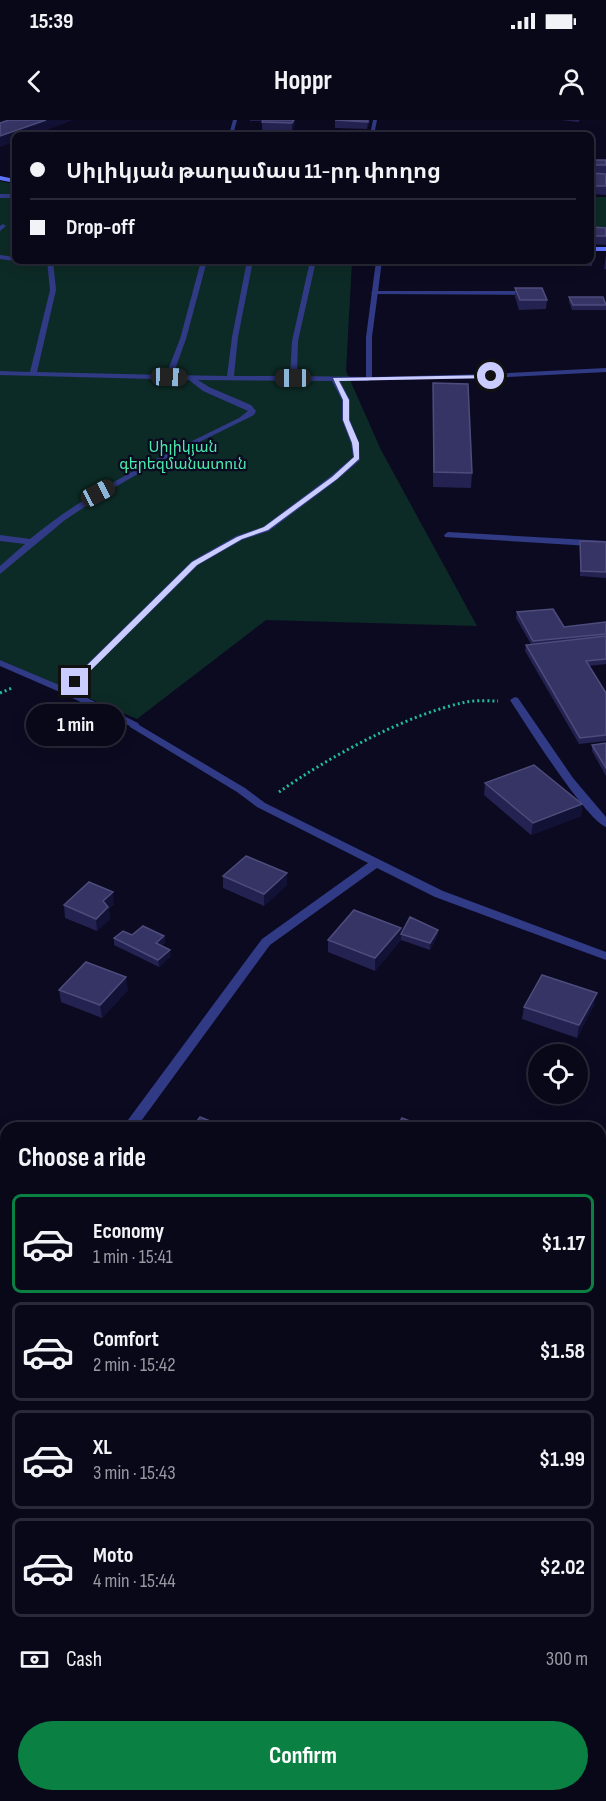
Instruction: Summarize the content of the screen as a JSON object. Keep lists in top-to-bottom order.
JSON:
{
  "parks": ["Սիլիկյան գերեզմանատուն"],
  "page": {
    "status": "15:39",
    "header": "Hoppr",
    "banner": ["Սիլիկյան թաղամաս 11-րդ փողոց", "Drop-off"],
    "bubble": "1 min",
    "heading": "Choose a ride",
    "list": [
      {
        "name": "Economy",
        "note": "1 min · 15:41",
        "value": "$1.17"
      },
      {
        "name": "Comfort",
        "note": "2 min · 15:42",
        "value": "$1.58"
      },
      {
        "name": "XL",
        "note": "3 min · 15:43",
        "value": "$1.99"
      },
      {
        "name": "Moto",
        "note": "4 min · 15:44",
        "value": "$2.02"
      }
    ],
    "pay": ["Cash", "300 m"],
    "buttons": "Confirm"
  }
}
